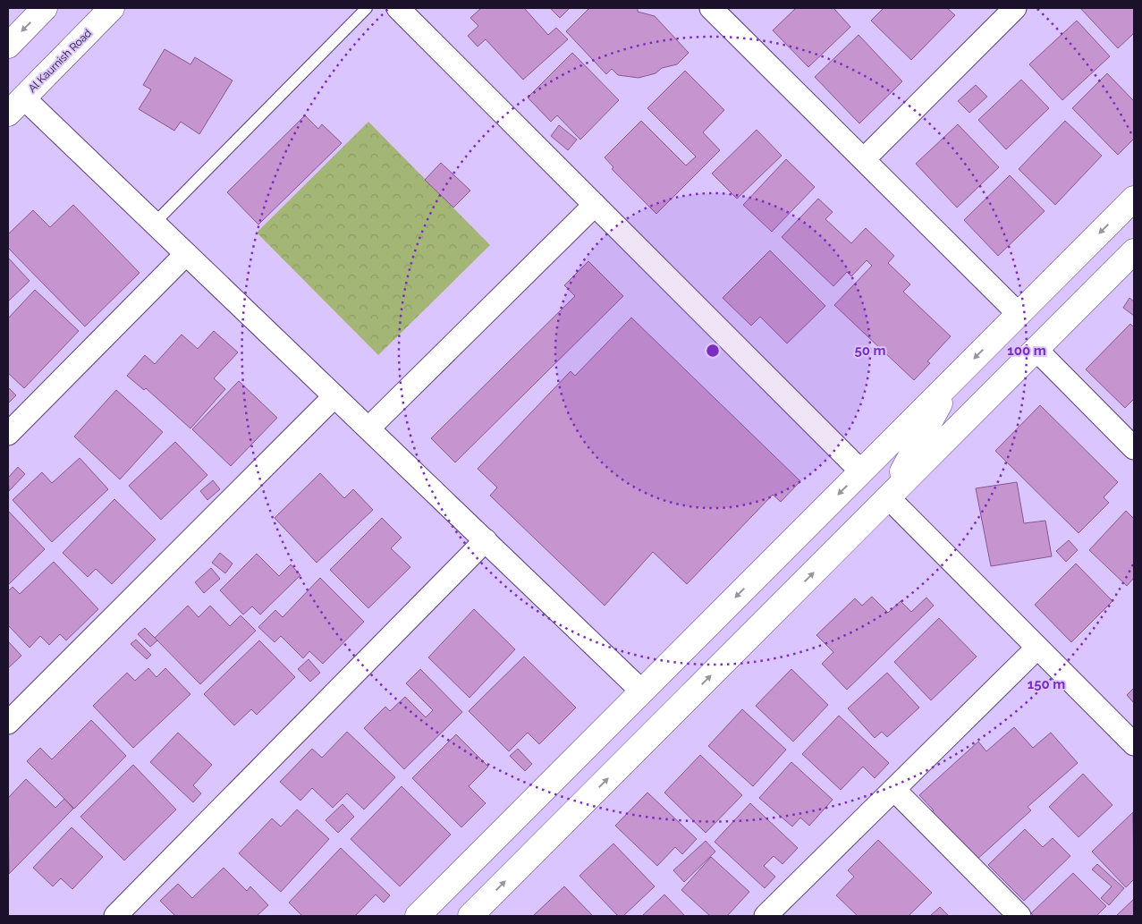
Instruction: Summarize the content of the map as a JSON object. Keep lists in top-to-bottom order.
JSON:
{
  "streets": {
    "street": ["Al Kaurnish Road"]
  },
  "rings": ["50 m", "100 m", "150 m"]
}
